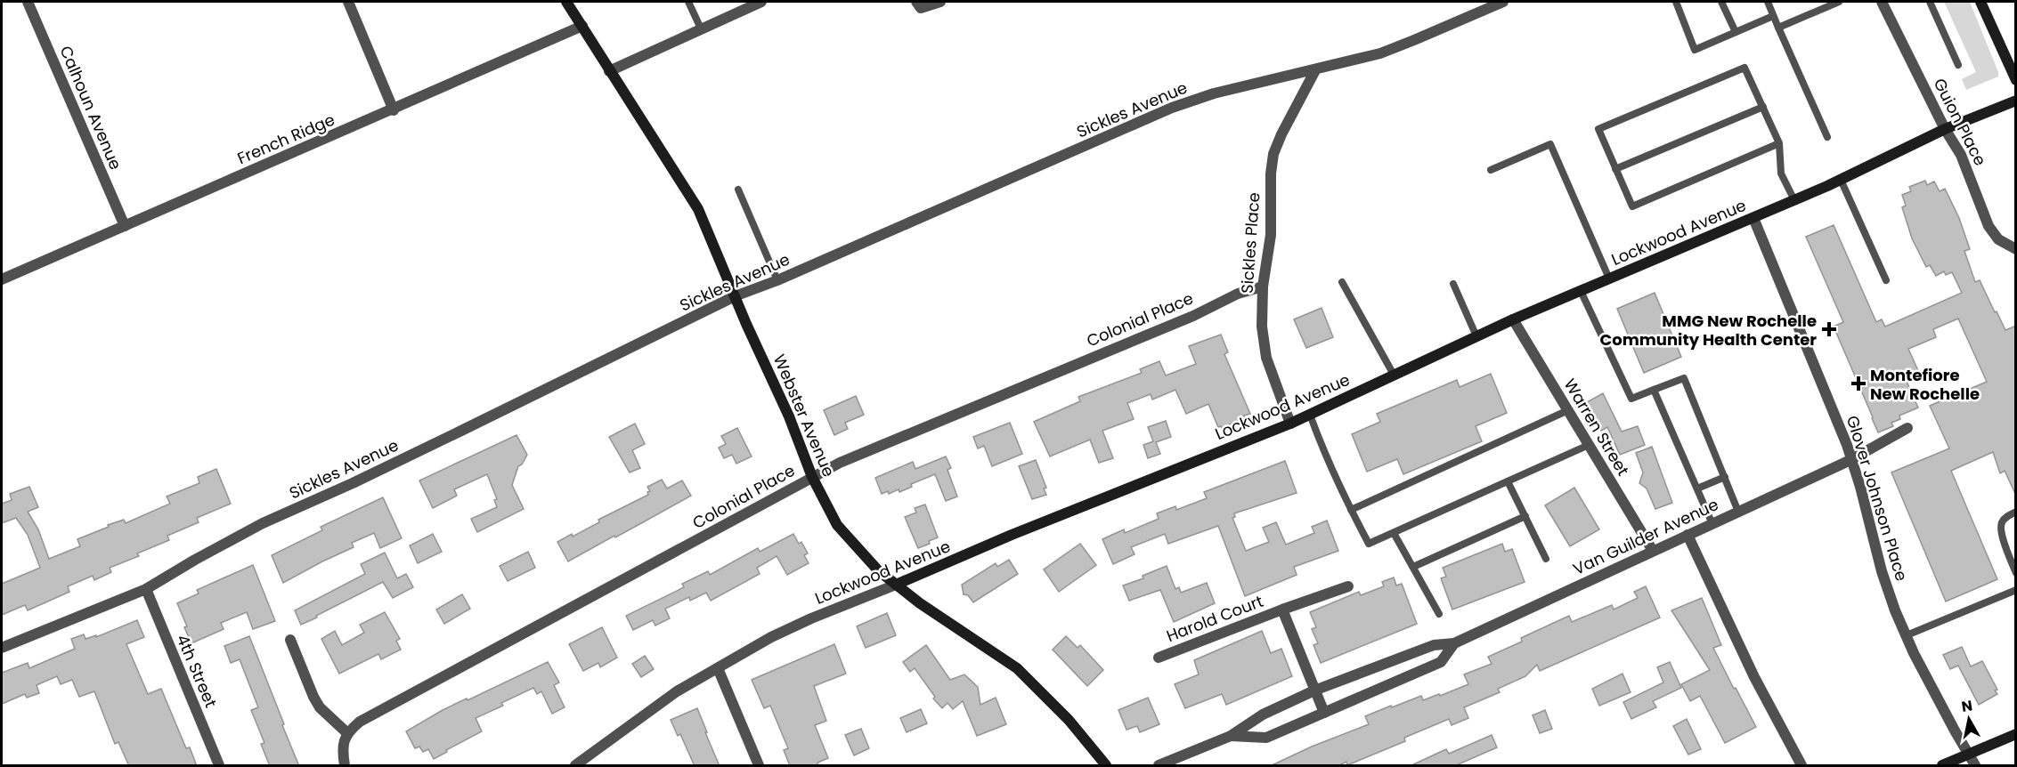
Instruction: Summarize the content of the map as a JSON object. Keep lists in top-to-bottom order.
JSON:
{
  "streets": {
    "street": [
      "Calhoun Avenue",
      "Sickles Avenue",
      "Guion Place",
      "French Ridge",
      "Lockwood Avenue",
      "Sickles Place",
      "Colonial Place",
      "Webster Avenue",
      "Warren Street",
      "Glover Johnson Place",
      "Van Guilder Avenue",
      "Harold Court",
      "4th Street"
    ]
  },
  "crossings": [
    ["Calhoun Avenue", "French Ridge"],
    ["Sickles Avenue", "Sickles Place"],
    ["Sickles Avenue", "Webster Avenue"],
    ["Sickles Avenue", "4th Street"],
    ["Guion Place", "Lockwood Avenue"],
    ["French Ridge", "Webster Avenue"],
    ["Lockwood Avenue", "Sickles Place"],
    ["Lockwood Avenue", "Webster Avenue"],
    ["Lockwood Avenue", "Warren Street"],
    ["Lockwood Avenue", "Glover Johnson Place"],
    ["Sickles Place", "Colonial Place"],
    ["Colonial Place", "Webster Avenue"],
    ["Warren Street", "Van Guilder Avenue"],
    ["Glover Johnson Place", "Van Guilder Avenue"],
    ["Van Guilder Avenue", "Harold Court"]
  ],
  "places": {
    "health": ["MMG New Rochelle Community Health Center", "Montefiore New Rochelle"]
  },
  "north": "top"
}
